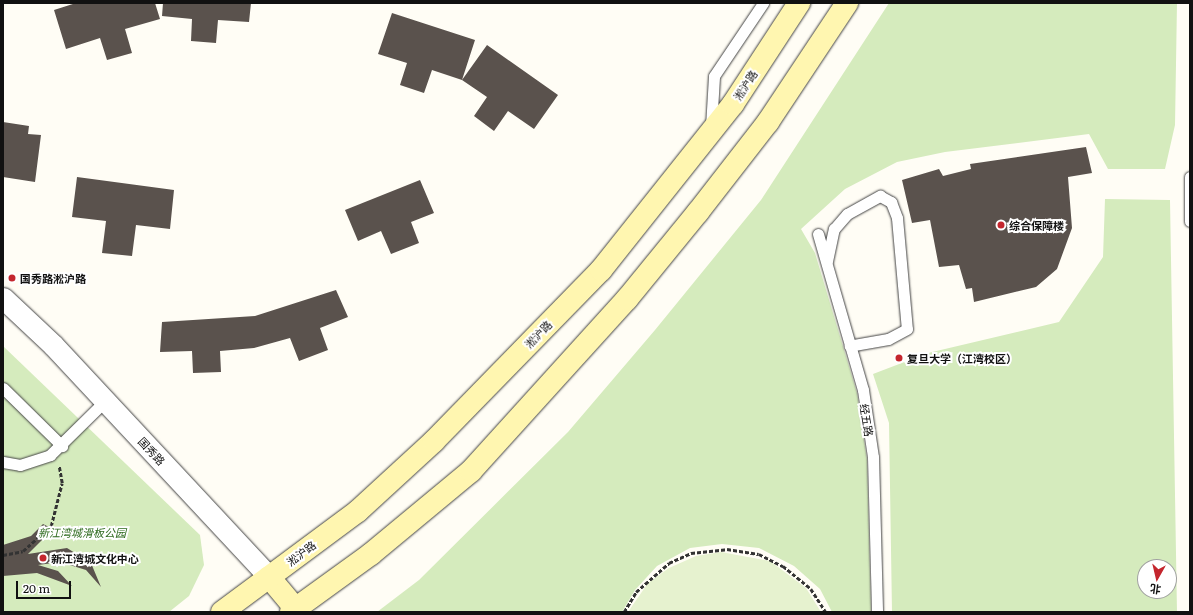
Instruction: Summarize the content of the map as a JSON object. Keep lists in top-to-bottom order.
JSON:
{
  "streets": {
    "main road": ["淞沪路", "国秀路"],
    "lane": ["经五路"]
  },
  "crossings": [
    ["淞沪路", "国秀路"]
  ],
  "parks": ["新江湾城滑板公园"],
  "places": [
    "综合保障楼",
    "国秀路淞沪路",
    "复旦大学（江湾校区）",
    "新江湾城文化中心"
  ],
  "scale_bar": "20 m",
  "north": "bottom"
}
